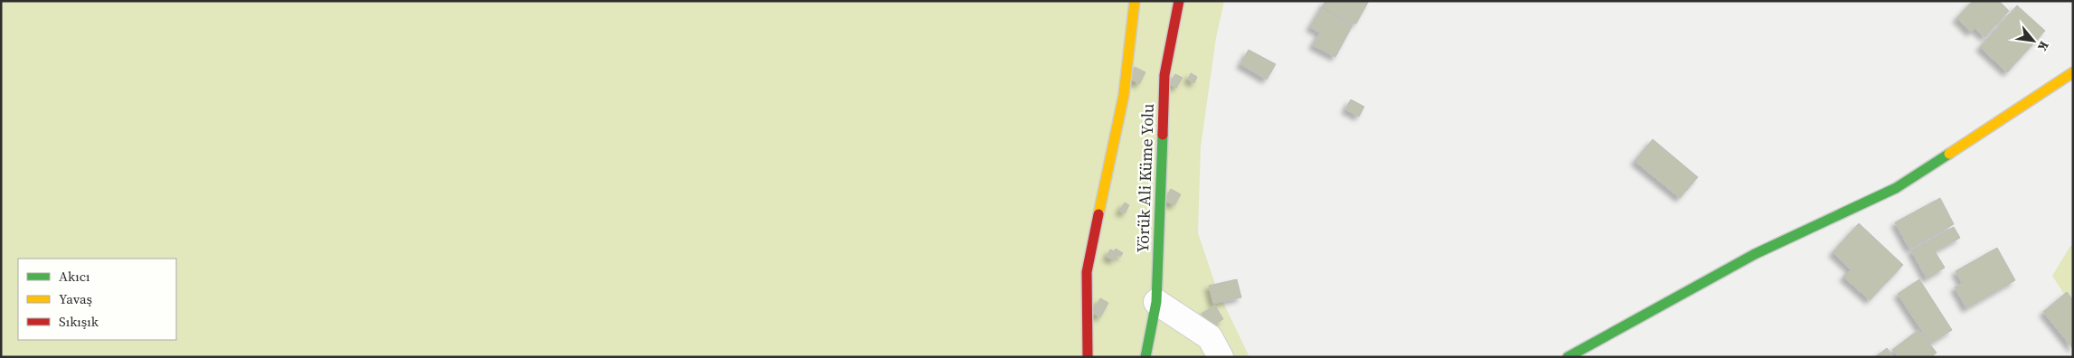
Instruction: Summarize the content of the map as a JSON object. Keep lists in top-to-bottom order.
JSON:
{
  "streets": {
    "street": ["Yörük Ali Küme Yolu"]
  },
  "legend": ["Akıcı", "Yavaş", "Sıkışık"],
  "north": "bottom right"
}
